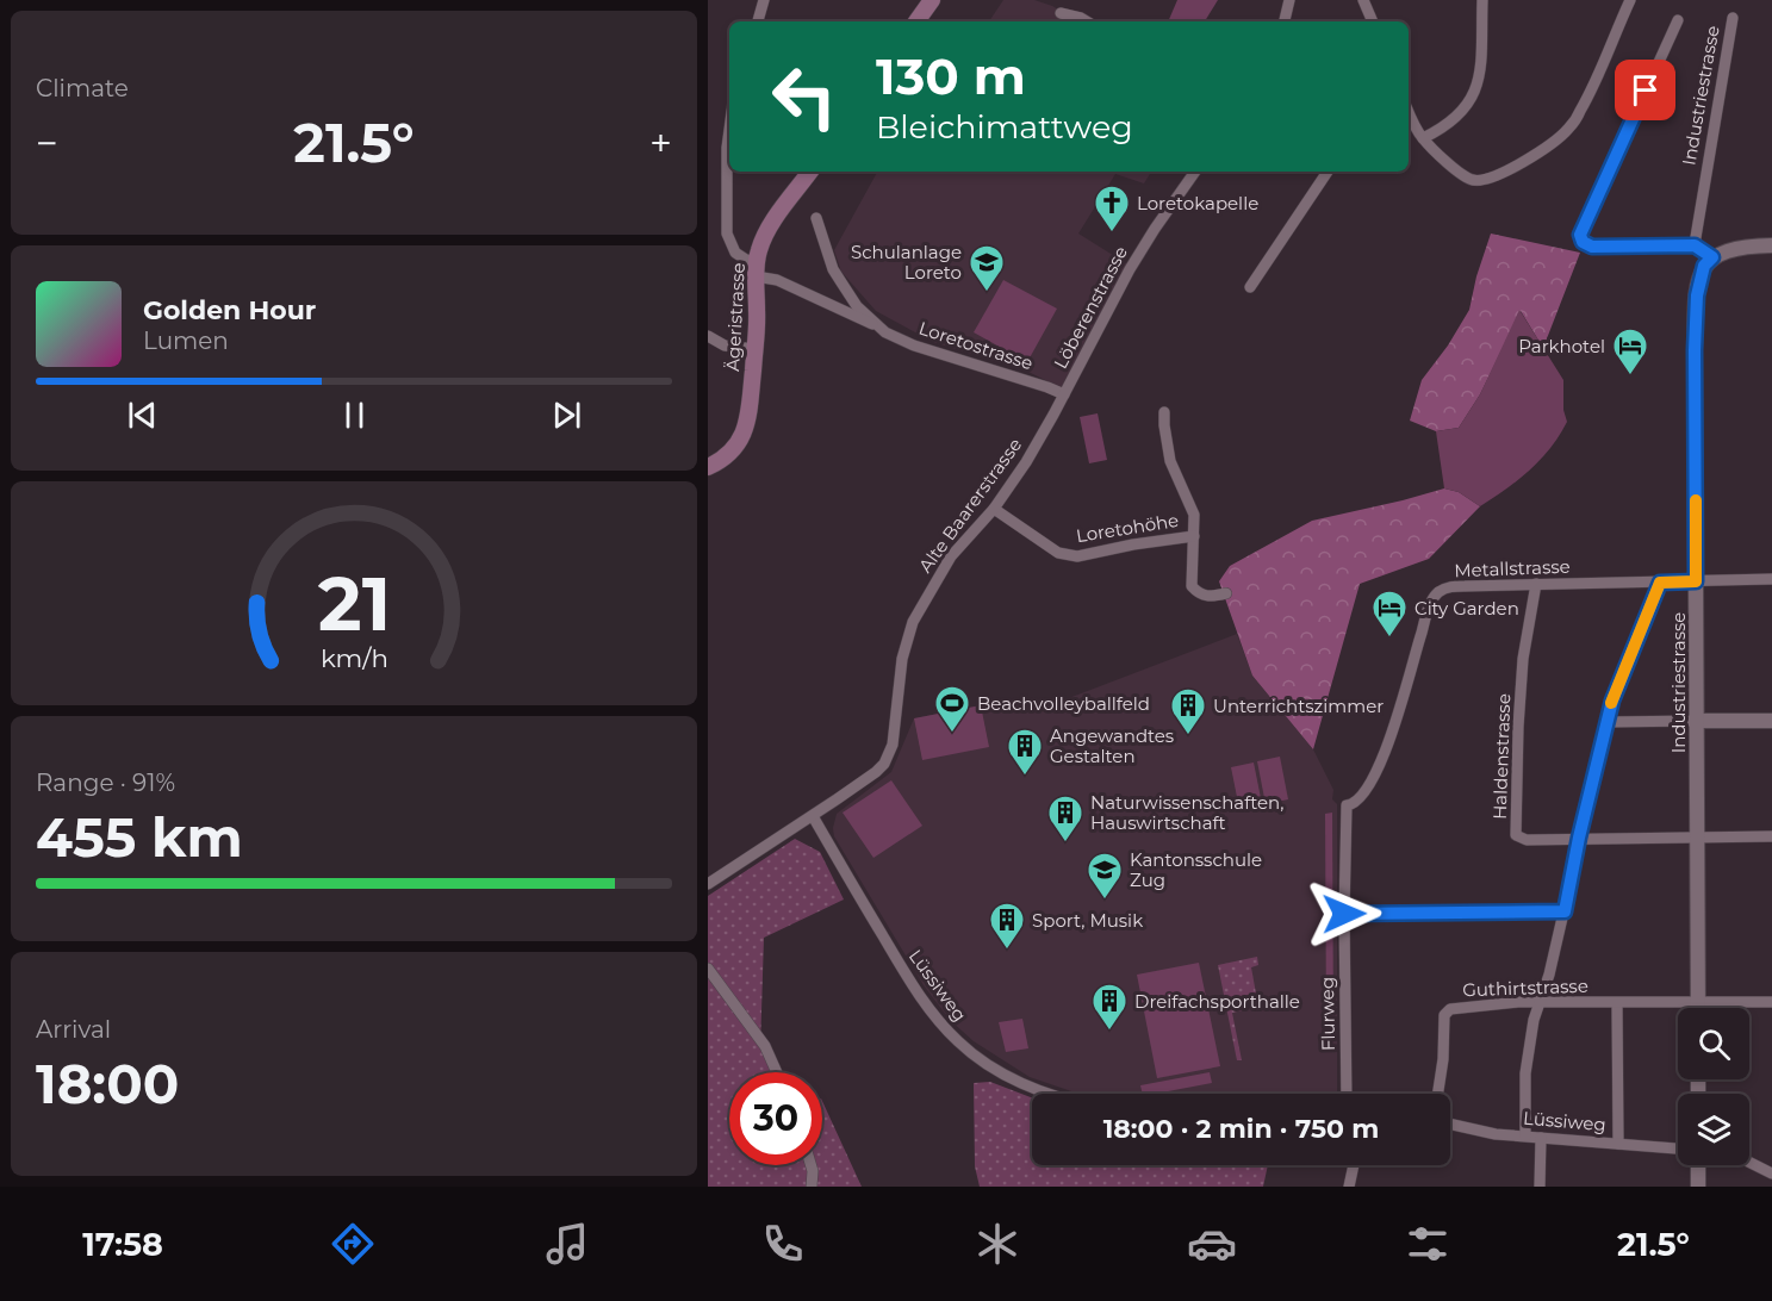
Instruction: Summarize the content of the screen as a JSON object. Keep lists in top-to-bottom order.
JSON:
{
  "streets": {
    "main road": ["Ägeristrasse"],
    "street": [
      "Industriestrasse",
      "Löberenstrasse",
      "Loretostrasse",
      "Alte Baarerstrasse",
      "Loretohöhe",
      "Metallstrasse",
      "Haldenstrasse",
      "Lüssiweg",
      "Guthirtstrasse",
      "Flurweg"
    ]
  },
  "crossings": [
    ["Industriestrasse", "Metallstrasse"],
    ["Industriestrasse", "Haldenstrasse"],
    ["Industriestrasse", "Guthirtstrasse"],
    ["Löberenstrasse", "Loretostrasse"],
    ["Löberenstrasse", "Alte Baarerstrasse"],
    ["Ägeristrasse", "Loretostrasse"],
    ["Loretostrasse", "Alte Baarerstrasse"],
    ["Alte Baarerstrasse", "Loretohöhe"],
    ["Alte Baarerstrasse", "Lüssiweg"],
    ["Metallstrasse", "Haldenstrasse"],
    ["Metallstrasse", "Flurweg"]
  ],
  "places": {
    "church": ["Loretokapelle"],
    "school or university": ["Schulanlage Loreto", "Kantonsschule Zug"],
    "hotel": ["Parkhotel", "City Garden"],
    "sports": ["Beachvolleyballfeld"],
    "building": [
      "Unterrichtszimmer",
      "Angewandtes Gestalten",
      "Naturwissenschaften, Hauswirtschaft",
      "Sport, Musik",
      "Dreifachsporthalle"
    ]
  },
  "page": {
    "tile": [
      "Climate",
      ["Range · 91%", "455 km"],
      ["Arrival", "18:00"]
    ],
    "turn": ["130 m", "Bleichimattweg"],
    "heat": ["−", "21.5°", "+"],
    "song": ["Golden Hour", "Lumen"],
    "limit": "30",
    "trip": "18:00 · 2 min · 750 m",
    "tabs": ["17:58", "21.5°"],
    "gauge": ["21", "km/h"]
  }
}
